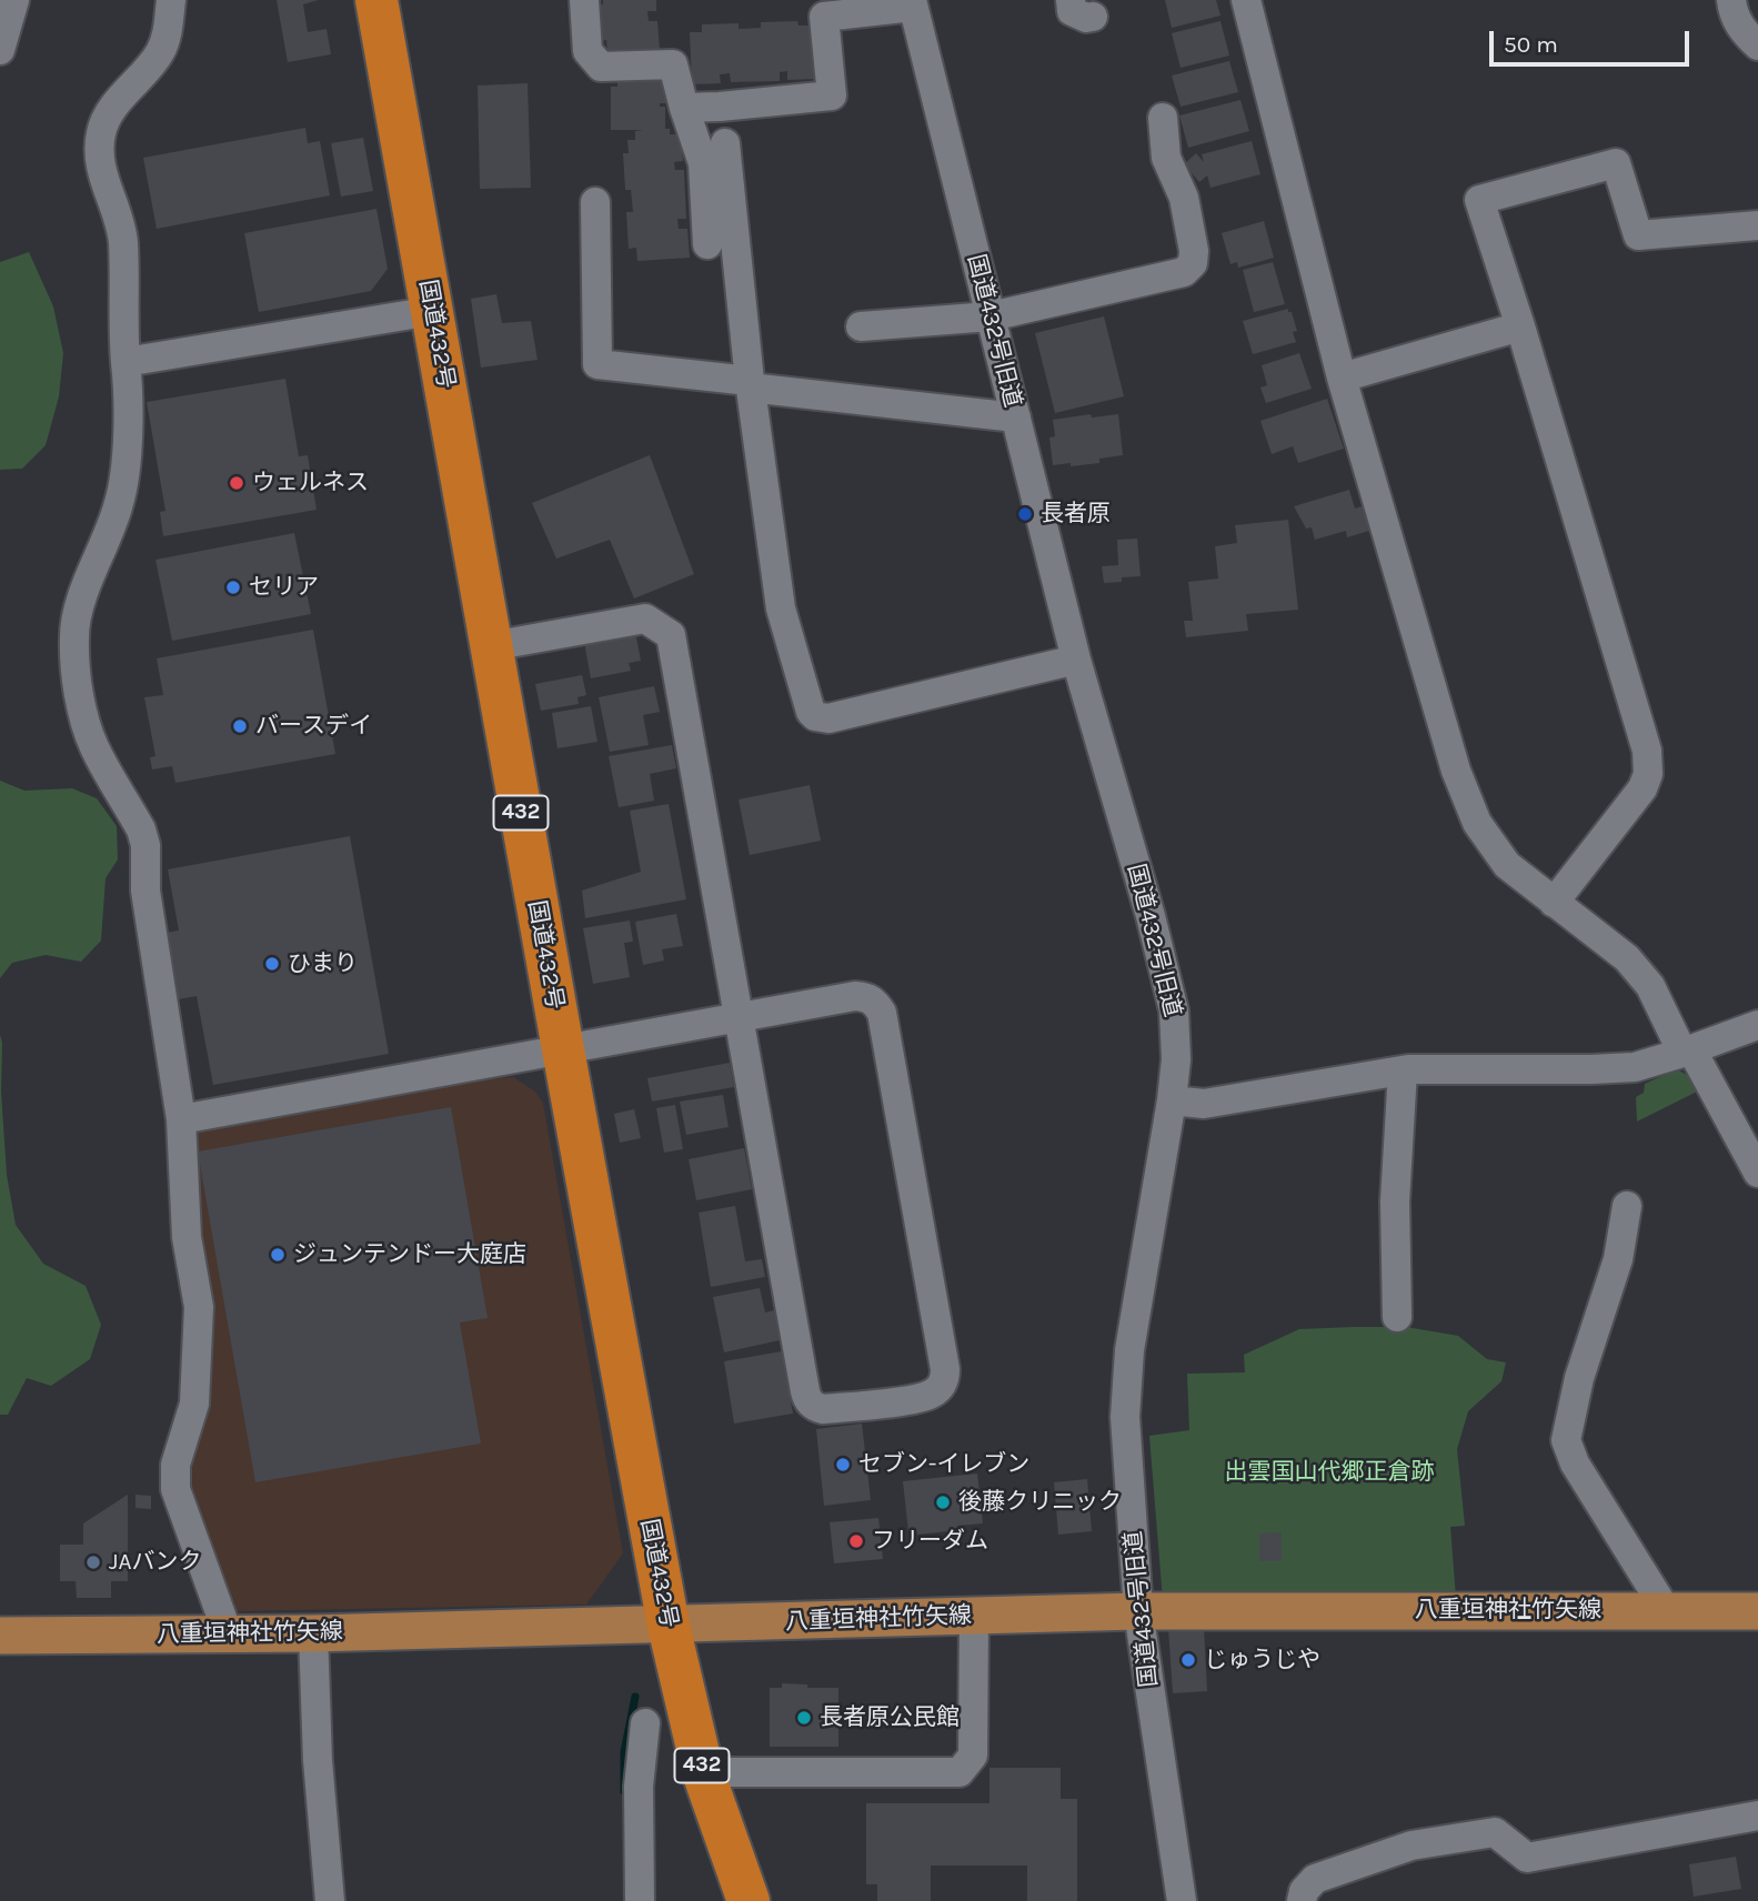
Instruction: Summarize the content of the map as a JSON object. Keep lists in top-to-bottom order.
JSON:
{
  "streets": {
    "highway": ["国道432号", "432"],
    "main road": ["八重垣神社竹矢線"],
    "street": ["国道432号旧道"]
  },
  "crossings": [
    ["国道432号旧道", "八重垣神社竹矢線"],
    ["国道432号", "八重垣神社竹矢線"]
  ],
  "parks": ["出雲国山代郷正倉跡"],
  "places": [
    "ウェルネス",
    "長者原",
    "セリア",
    "バースデイ",
    "ひまり",
    "ジュンテンドー大庭店",
    "セブン-イレブン",
    "後藤クリニック",
    "フリーダム",
    "JAバンク",
    "じゅうじや",
    "長者原公民館"
  ],
  "scale_bar": "50 m"
}
